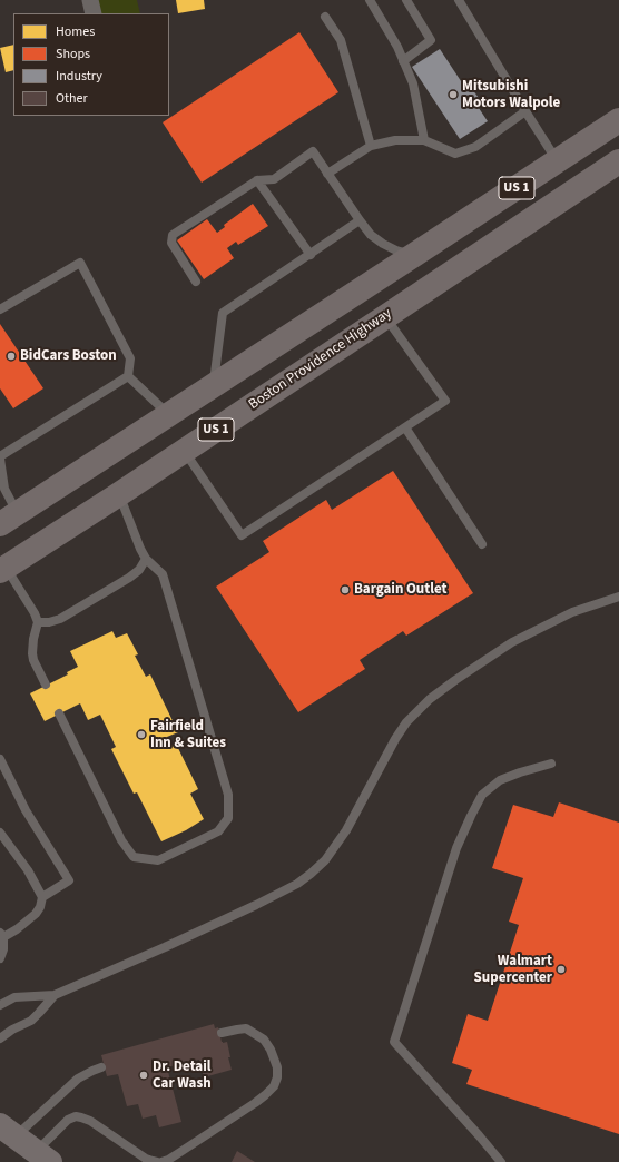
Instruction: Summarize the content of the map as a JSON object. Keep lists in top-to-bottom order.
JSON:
{
  "streets": {
    "main road": ["US 1", "Boston Providence Highway"]
  },
  "places": [
    "Mitsubishi Motors Walpole",
    "BidCars Boston",
    "Bargain Outlet",
    "Fairfield Inn & Suites",
    "Walmart Supercenter",
    "Dr. Detail Car Wash"
  ],
  "legend": [
    "Homes",
    "Shops",
    "Industry",
    "Other"
  ]
}
